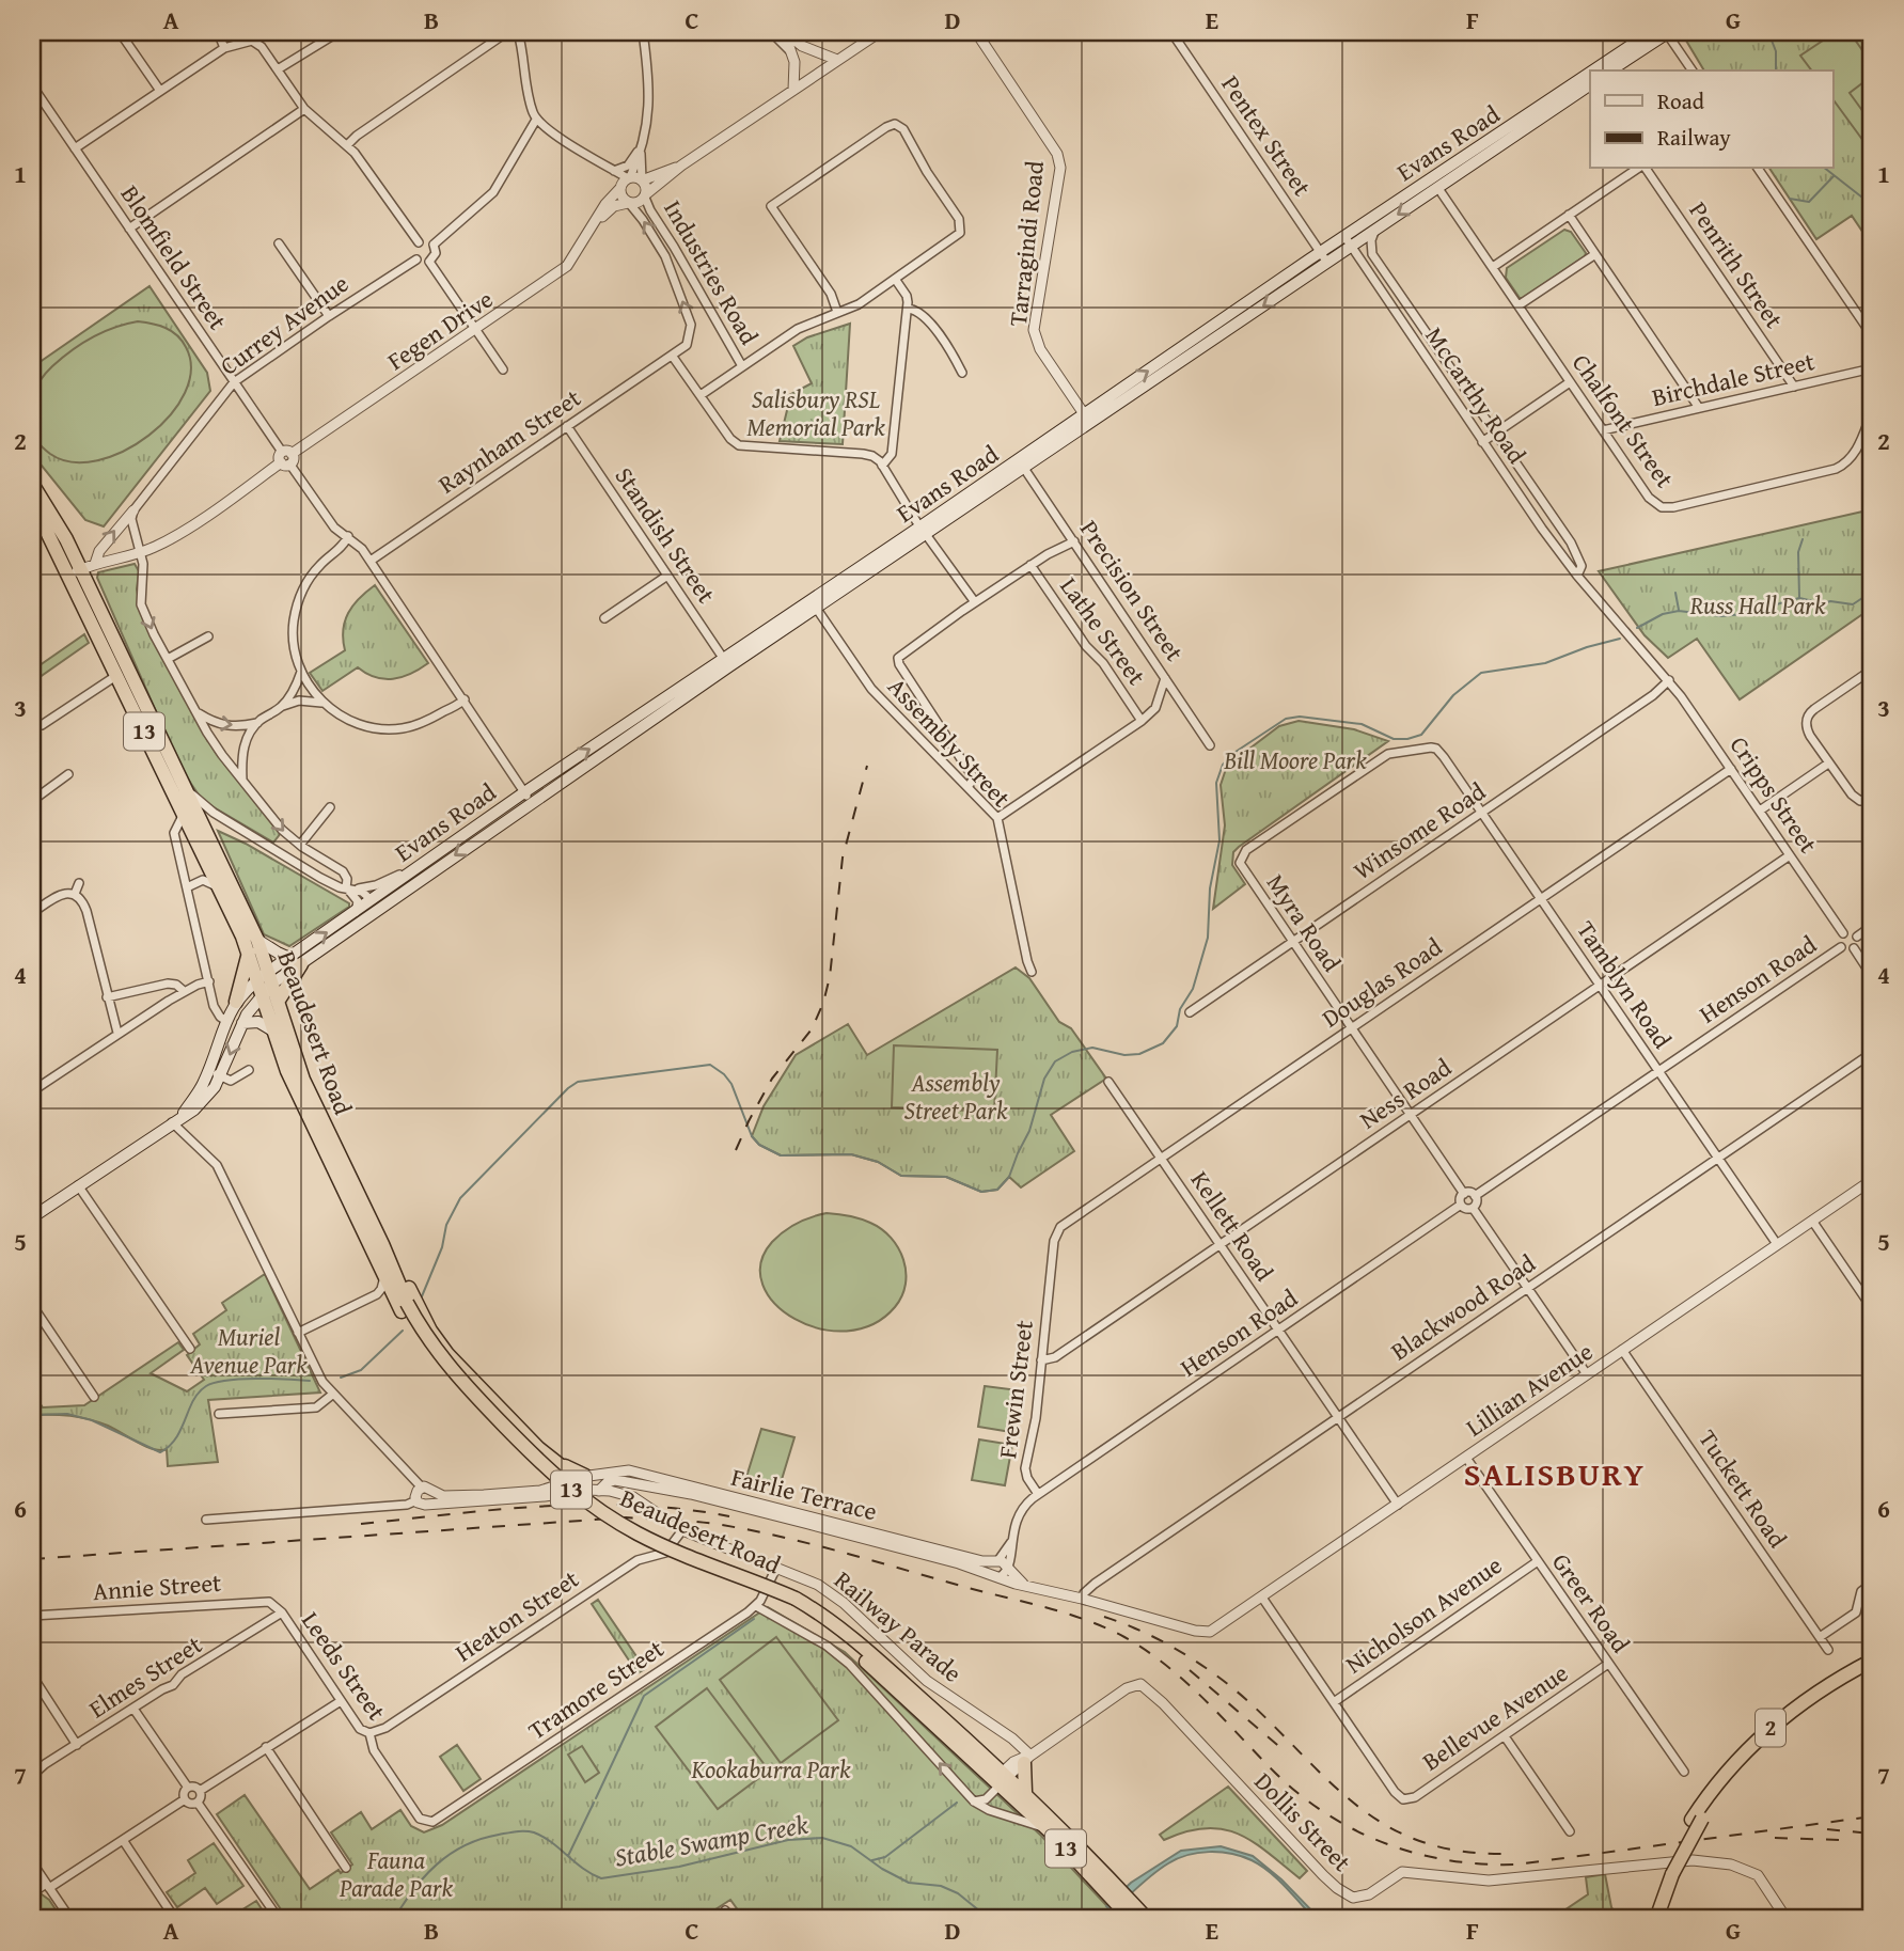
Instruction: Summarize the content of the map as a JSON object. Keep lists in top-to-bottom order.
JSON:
{
  "streets": {
    "highway": ["13", "Beaudesert Road", "2"],
    "main road": ["Evans Road"],
    "street": [
      "Pentex Street",
      "Tarragindi Road",
      "Blomfield Street",
      "Penrith Street",
      "Industries Road",
      "Currey Avenue",
      "Fegen Drive",
      "Birchdale Street",
      "McCarthy Road",
      "Chalfont Street",
      "Raynham Street",
      "Standish Street",
      "Precision Street",
      "Lathe Street",
      "Assembly Street",
      "Cripps Street",
      "Winsome Road",
      "Myra Road",
      "Henson Road",
      "Douglas Road",
      "Tamblyn Road",
      "Ness Road",
      "Kellett Road",
      "Blackwood Road",
      "Frewin Street",
      "Lillian Avenue",
      "Tuckett Road",
      "Fairlie Terrace",
      "Annie Street",
      "Greer Road",
      "Nicholson Avenue",
      "Heaton Street",
      "Railway Parade",
      "Leeds Street",
      "Elmes Street",
      "Tramore Street",
      "Bellevue Avenue",
      "Dollis Street"
    ]
  },
  "crossings": [
    ["Pentex Street", "Evans Road"],
    ["Evans Road", "Tarragindi Road"],
    ["Evans Road", "Blomfield Street"],
    ["Evans Road", "McCarthy Road"],
    ["Evans Road", "Chalfont Street"],
    ["Evans Road", "Standish Street"],
    ["Evans Road", "Precision Street"],
    ["Evans Road", "Assembly Street"],
    ["Evans Road", "Beaudesert Road"],
    ["Blomfield Street", "Currey Avenue"],
    ["Blomfield Street", "Fegen Drive"],
    ["Blomfield Street", "Raynham Street"],
    ["Penrith Street", "Birchdale Street"],
    ["Industries Road", "Fegen Drive"],
    ["Industries Road", "Raynham Street"],
    ["Fegen Drive", "Beaudesert Road"],
    ["Birchdale Street", "Chalfont Street"],
    ["McCarthy Road", "Cripps Street"],
    ["McCarthy Road", "Winsome Road"],
    ["Raynham Street", "Standish Street"],
    ["Cripps Street", "Winsome Road"],
    ["Cripps Street", "Henson Road"],
    ["Cripps Street", "Douglas Road"],
    ["Cripps Street", "Ness Road"],
    ["Winsome Road", "Myra Road"],
    ["Winsome Road", "Tamblyn Road"],
    ["Myra Road", "Henson Road"],
    ["Myra Road", "Douglas Road"],
    ["Myra Road", "Tamblyn Road"],
    ["Myra Road", "Ness Road"],
    ["Henson Road", "Tamblyn Road"],
    ["Henson Road", "Kellett Road"],
    ["Henson Road", "Frewin Street"],
    ["Douglas Road", "Tamblyn Road"],
    ["Douglas Road", "Kellett Road"],
    ["Douglas Road", "Frewin Street"],
    ["Tamblyn Road", "Ness Road"],
    ["Tamblyn Road", "Blackwood Road"],
    ["Tamblyn Road", "Lillian Avenue"],
    ["Beaudesert Road", "Fairlie Terrace"],
    ["Beaudesert Road", "Railway Parade"],
    ["Beaudesert Road", "Tramore Street"],
    ["Ness Road", "Kellett Road"],
    ["Ness Road", "Frewin Street"],
    ["Kellett Road", "Blackwood Road"],
    ["Kellett Road", "Lillian Avenue"],
    ["Blackwood Road", "Fairlie Terrace"],
    ["Lillian Avenue", "Tuckett Road"],
    ["Lillian Avenue", "Fairlie Terrace"],
    ["Lillian Avenue", "Greer Road"],
    ["Fairlie Terrace", "Railway Parade"],
    ["Annie Street", "Leeds Street"],
    ["Annie Street", "Elmes Street"],
    ["Greer Road", "Nicholson Avenue"],
    ["Greer Road", "Bellevue Avenue"],
    ["Nicholson Avenue", "Bellevue Avenue"],
    ["Heaton Street", "Railway Parade"],
    ["Heaton Street", "Leeds Street"],
    ["Railway Parade", "Tramore Street"],
    ["Railway Parade", "Dollis Street"],
    ["Leeds Street", "Elmes Street"],
    ["Leeds Street", "Tramore Street"]
  ],
  "districts": ["SALISBURY"],
  "water": ["Stable Swamp Creek"],
  "parks": [
    "Salisbury RSL Memorial Park",
    "Russ Hall Park",
    "Bill Moore Park",
    "Assembly Street Park",
    "Muriel Avenue Park",
    "Kookaburra Park",
    "Fauna Parade Park"
  ],
  "legend": ["Road", "Railway"],
  "grid": {
    "columns": [
      "A",
      "B",
      "C",
      "D",
      "E",
      "F",
      "G"
    ],
    "rows": [
      "1",
      "2",
      "3",
      "4",
      "5",
      "6",
      "7"
    ]
  }
}
